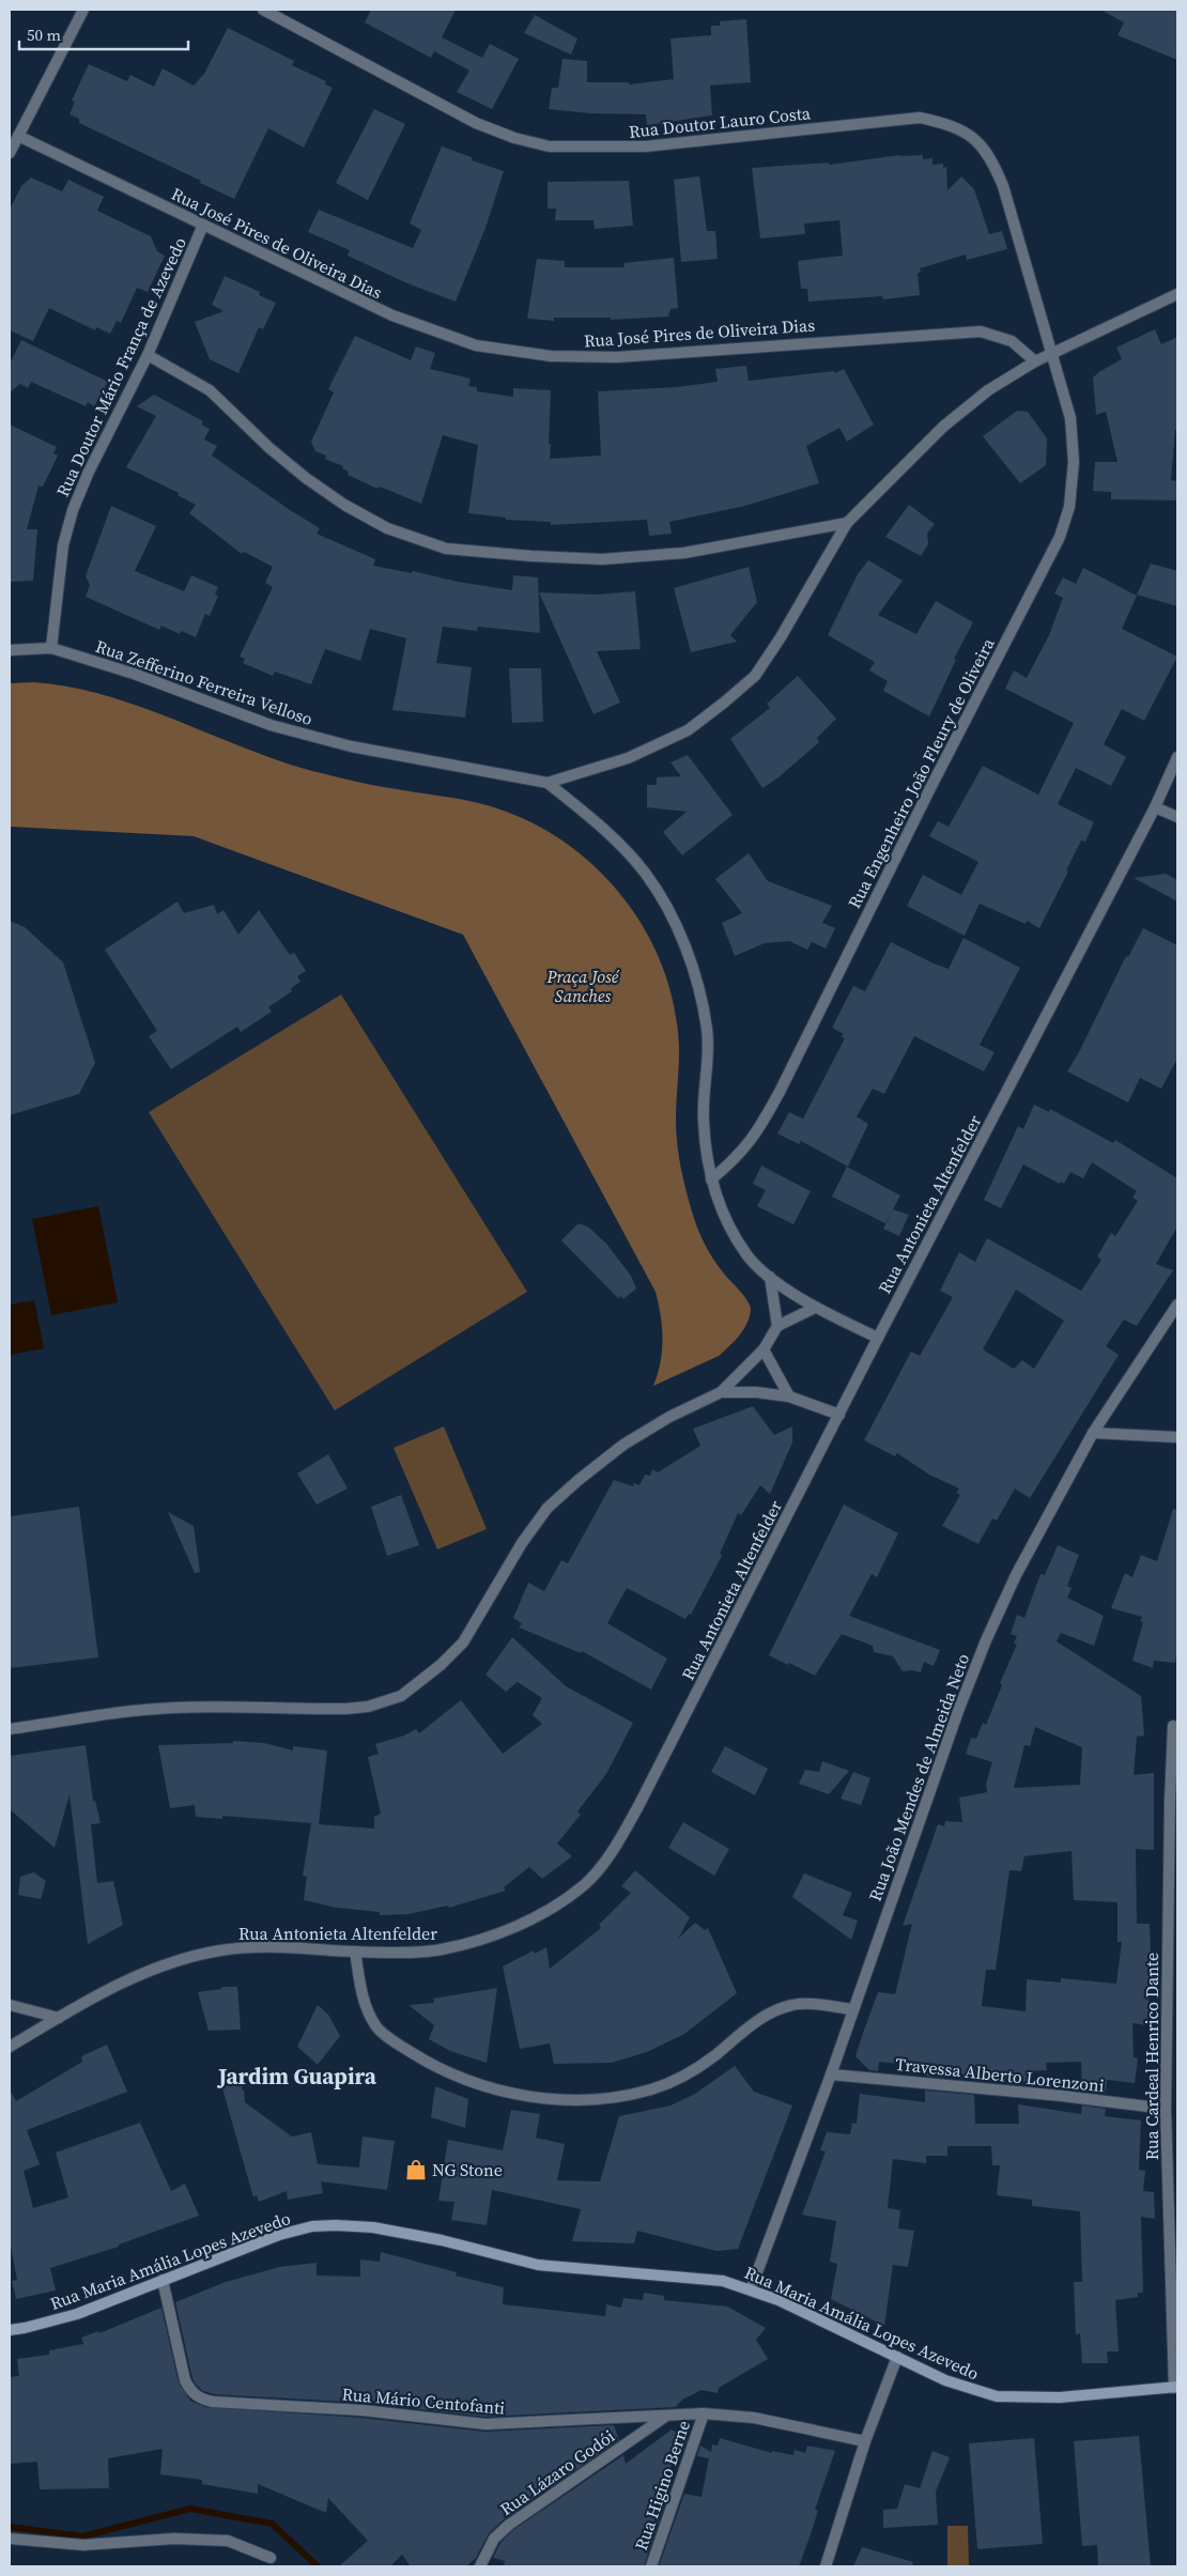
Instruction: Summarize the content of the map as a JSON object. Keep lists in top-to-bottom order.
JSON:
{
  "streets": {
    "main road": ["Rua Maria Amália Lopes Azevedo"],
    "street": [
      "Rua Doutor Lauro Costa",
      "Rua José Pires de Oliveira Dias",
      "Rua Doutor Mário França de Azevedo",
      "Rua Zefferino Ferreira Velloso",
      "Rua Engenheiro João Fleury de Oliveira",
      "Rua Antonieta Altenfelder",
      "Rua João Mendes de Almeida Neto",
      "Rua Cardeal Henrico Dante",
      "Travessa Alberto Lorenzoni",
      "Rua Mário Centofanti",
      "Rua Lázaro Godói",
      "Rua Higino Berne"
    ]
  },
  "crossings": [
    ["Rua Doutor Lauro Costa", "Rua Engenheiro João Fleury de Oliveira"],
    ["Rua José Pires de Oliveira Dias", "Rua Doutor Mário França de Azevedo"],
    ["Rua Doutor Mário França de Azevedo", "Rua Zefferino Ferreira Velloso"],
    ["Rua João Mendes de Almeida Neto", "Travessa Alberto Lorenzoni"],
    ["Rua João Mendes de Almeida Neto", "Rua Maria Amália Lopes Azevedo"],
    ["Rua Cardeal Henrico Dante", "Travessa Alberto Lorenzoni"],
    ["Rua Cardeal Henrico Dante", "Rua Maria Amália Lopes Azevedo"],
    ["Rua Maria Amália Lopes Azevedo", "Rua Mário Centofanti"],
    ["Rua Mário Centofanti", "Rua Lázaro Godói"],
    ["Rua Mário Centofanti", "Rua Higino Berne"]
  ],
  "districts": ["Jardim Guapira"],
  "parks": ["Praça José Sanches"],
  "places": {
    "shop": ["NG Stone"]
  },
  "scale_bar": "50 m"
}
